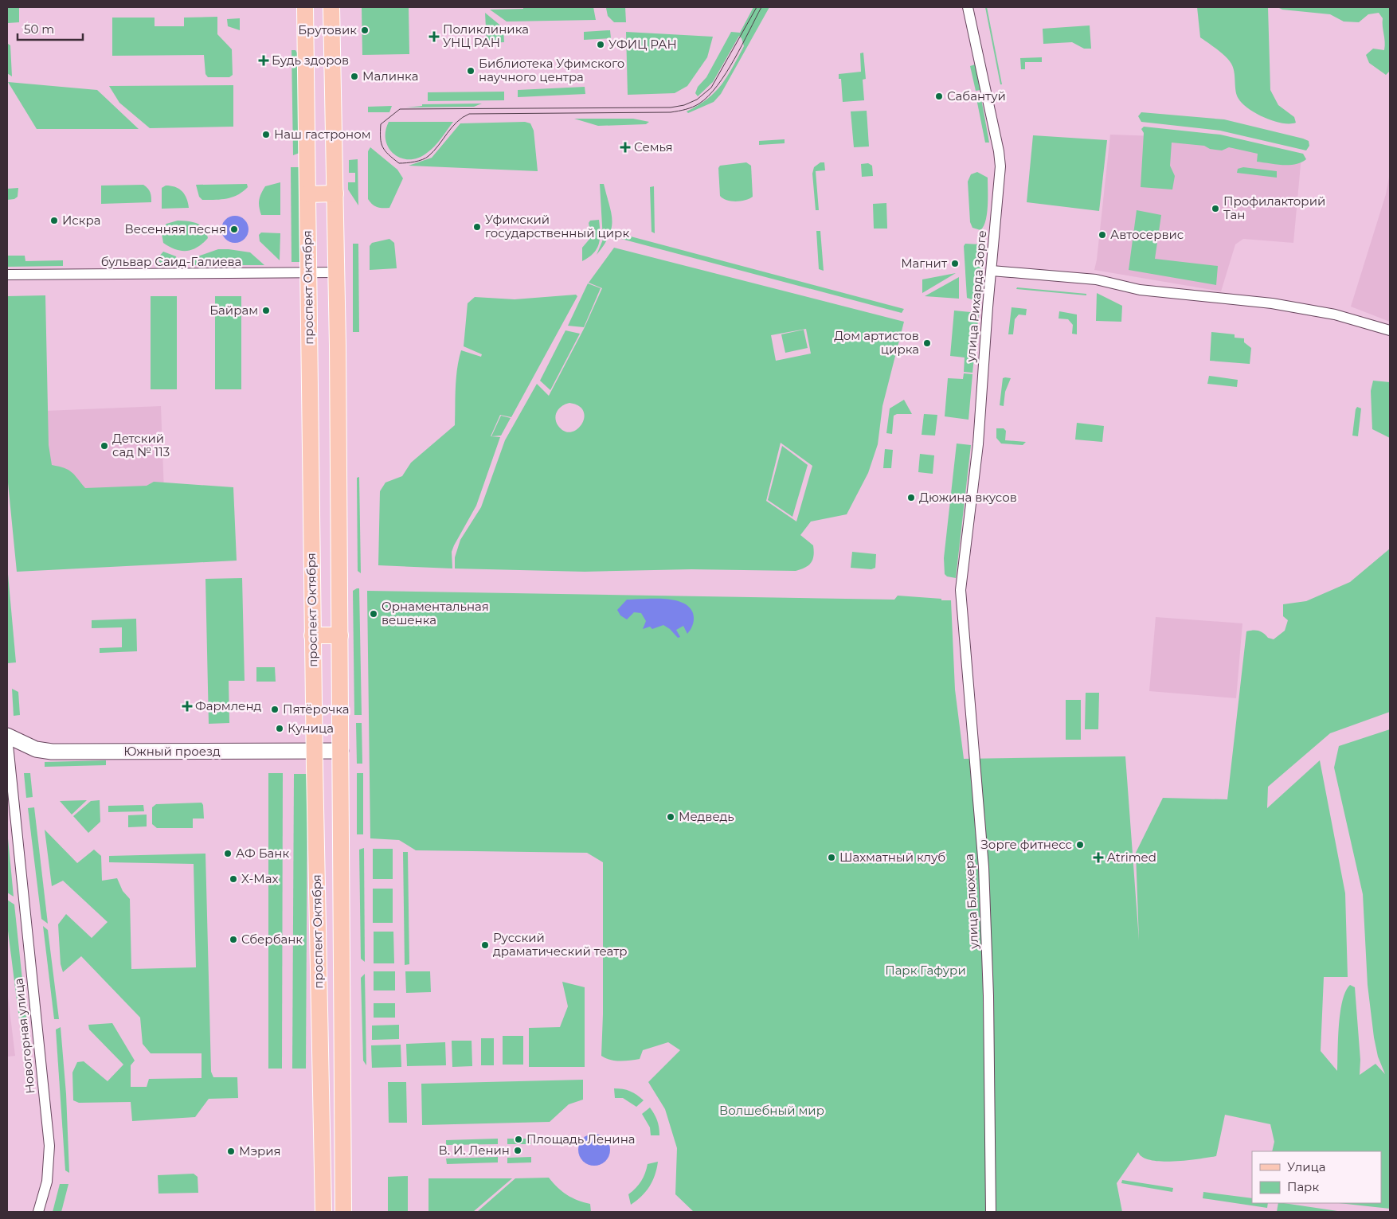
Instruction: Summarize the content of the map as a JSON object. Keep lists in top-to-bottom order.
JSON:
{
  "streets": {
    "main road": ["проспект Октября"],
    "street": [
      "бульвар Саид-Галиева",
      "улица Рихарда Зорге",
      "Южный проезд",
      "улица Блюхера",
      "Новогорная улица"
    ]
  },
  "crossings": [
    ["бульвар Саид-Галиева", "проспект Октября"],
    ["проспект Октября", "Южный проезд"],
    ["улица Рихарда Зорге", "улица Блюхера"],
    ["Южный проезд", "Новогорная улица"]
  ],
  "parks": ["Парк Гафури", "Волшебный мир"],
  "places": {
    "other": [
      "Брутовик",
      "УФИЦ РАН",
      "Библиотека Уфимского научного центра",
      "Малинка",
      "Сабантуй",
      "Наш гастроном",
      "Профилакторий Тан",
      "Искра",
      "Уфимский государственный цирк",
      "Весенняя песня",
      "Автосервис",
      "Магнит",
      "Байрам",
      "Дом артистов цирка",
      "Детский сад № 113",
      "Дюжина вкусов",
      "Орнаментальная вешенка",
      "Пятёрочка",
      "Куница",
      "Медведь",
      "Зорге фитнесс",
      "АФ Банк",
      "Шахматный клуб",
      "X-Max",
      "Сбербанк",
      "Русский драматический театр",
      "Площадь Ленина",
      "В. И. Ленин",
      "Мэрия"
    ],
    "health": [
      "Поликлиника УНЦ РАН",
      "Будь здоров",
      "Семья",
      "Фармленд",
      "Atrimed"
    ]
  },
  "legend": ["Улица", "Парк"],
  "scale_bar": "50 m"
}
